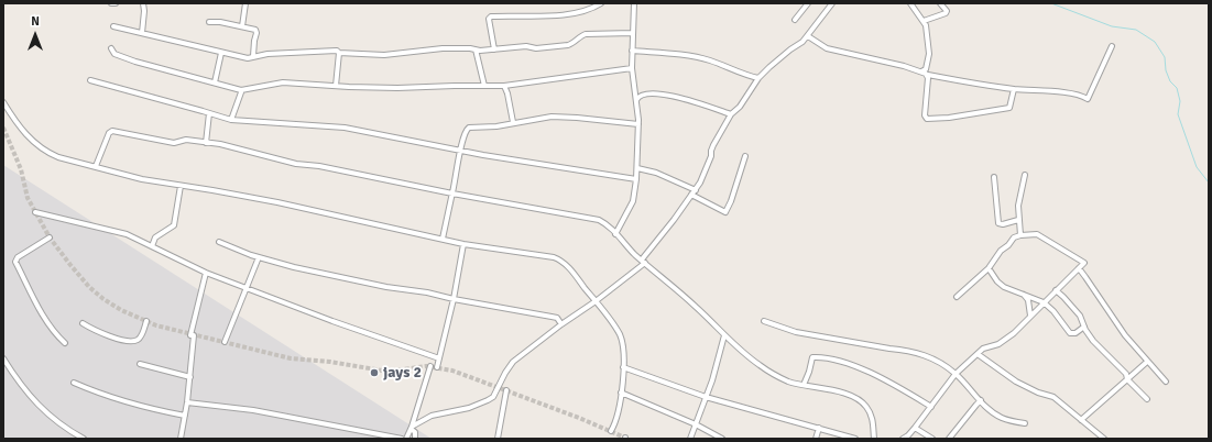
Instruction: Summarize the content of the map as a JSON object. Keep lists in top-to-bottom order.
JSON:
{
  "places": ["jays 2"],
  "north": "top"
}
